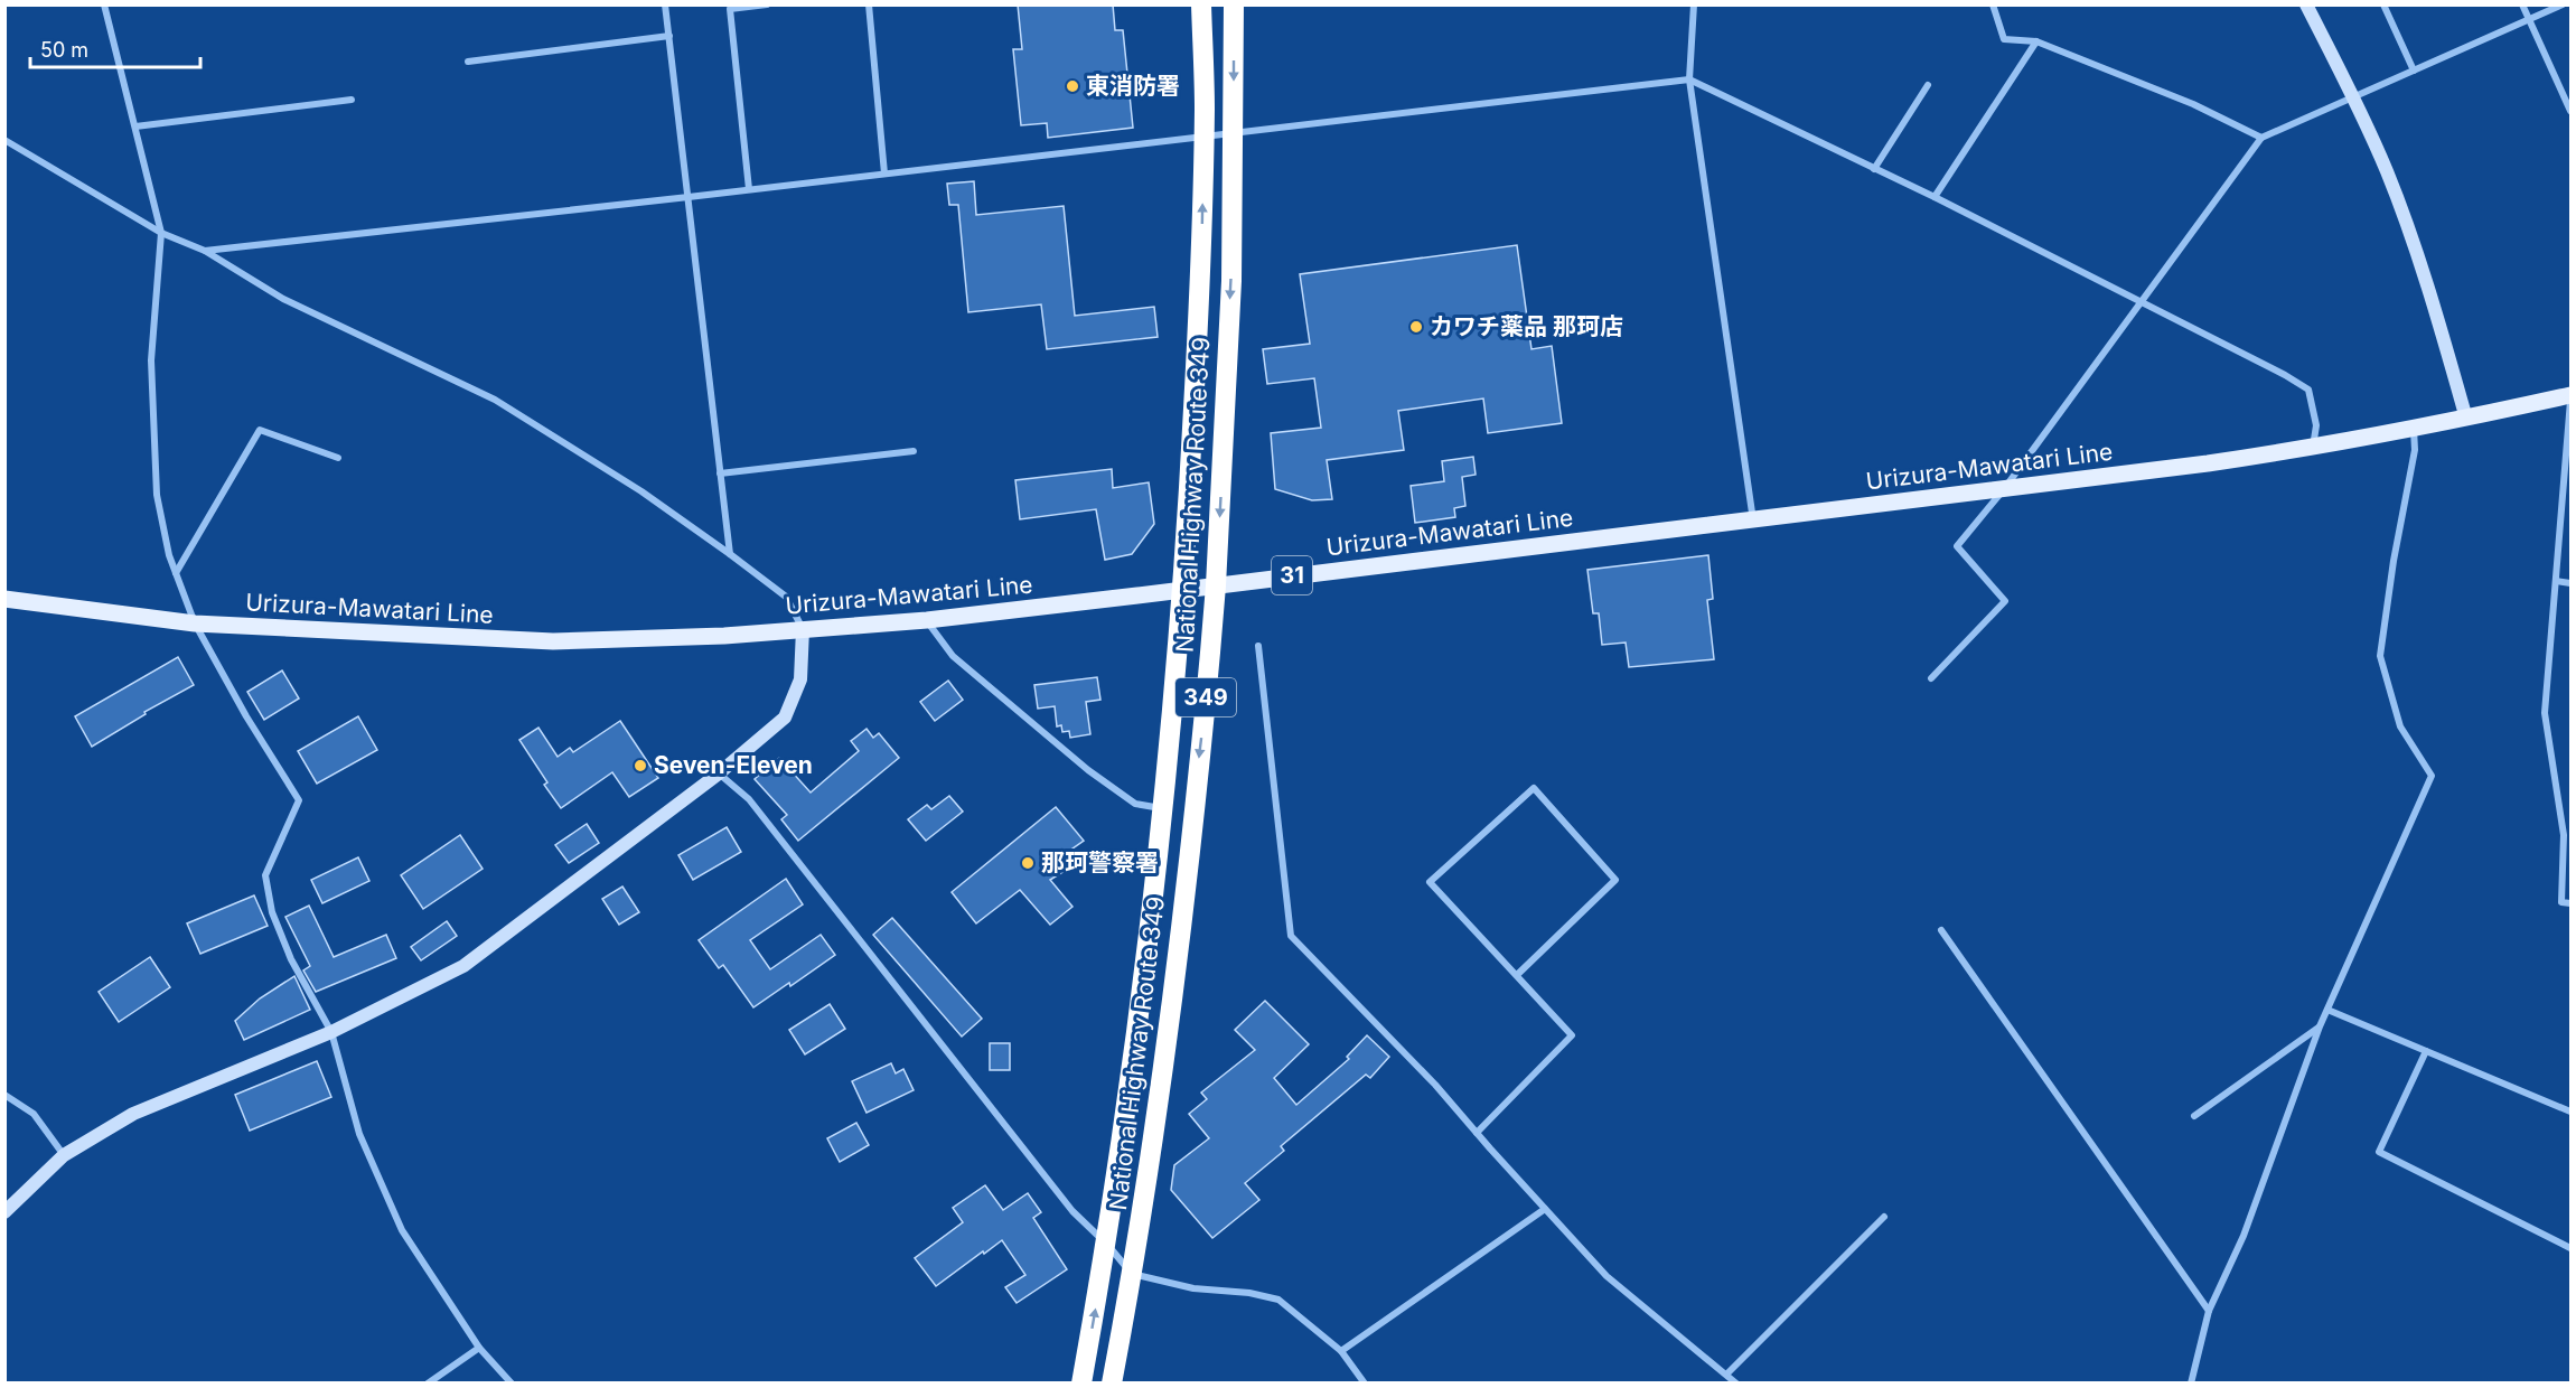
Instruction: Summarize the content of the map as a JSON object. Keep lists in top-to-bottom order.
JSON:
{
  "streets": {
    "highway": ["National Highway Route 349", "349"],
    "main road": ["Urizura-Mawatari Line", "31"]
  },
  "crossings": [
    ["Urizura-Mawatari Line", "National Highway Route 349"]
  ],
  "places": [
    "東消防署",
    "カワチ薬品 那珂店",
    "Seven-Eleven",
    "那珂警察署"
  ],
  "scale_bar": "50 m"
}
